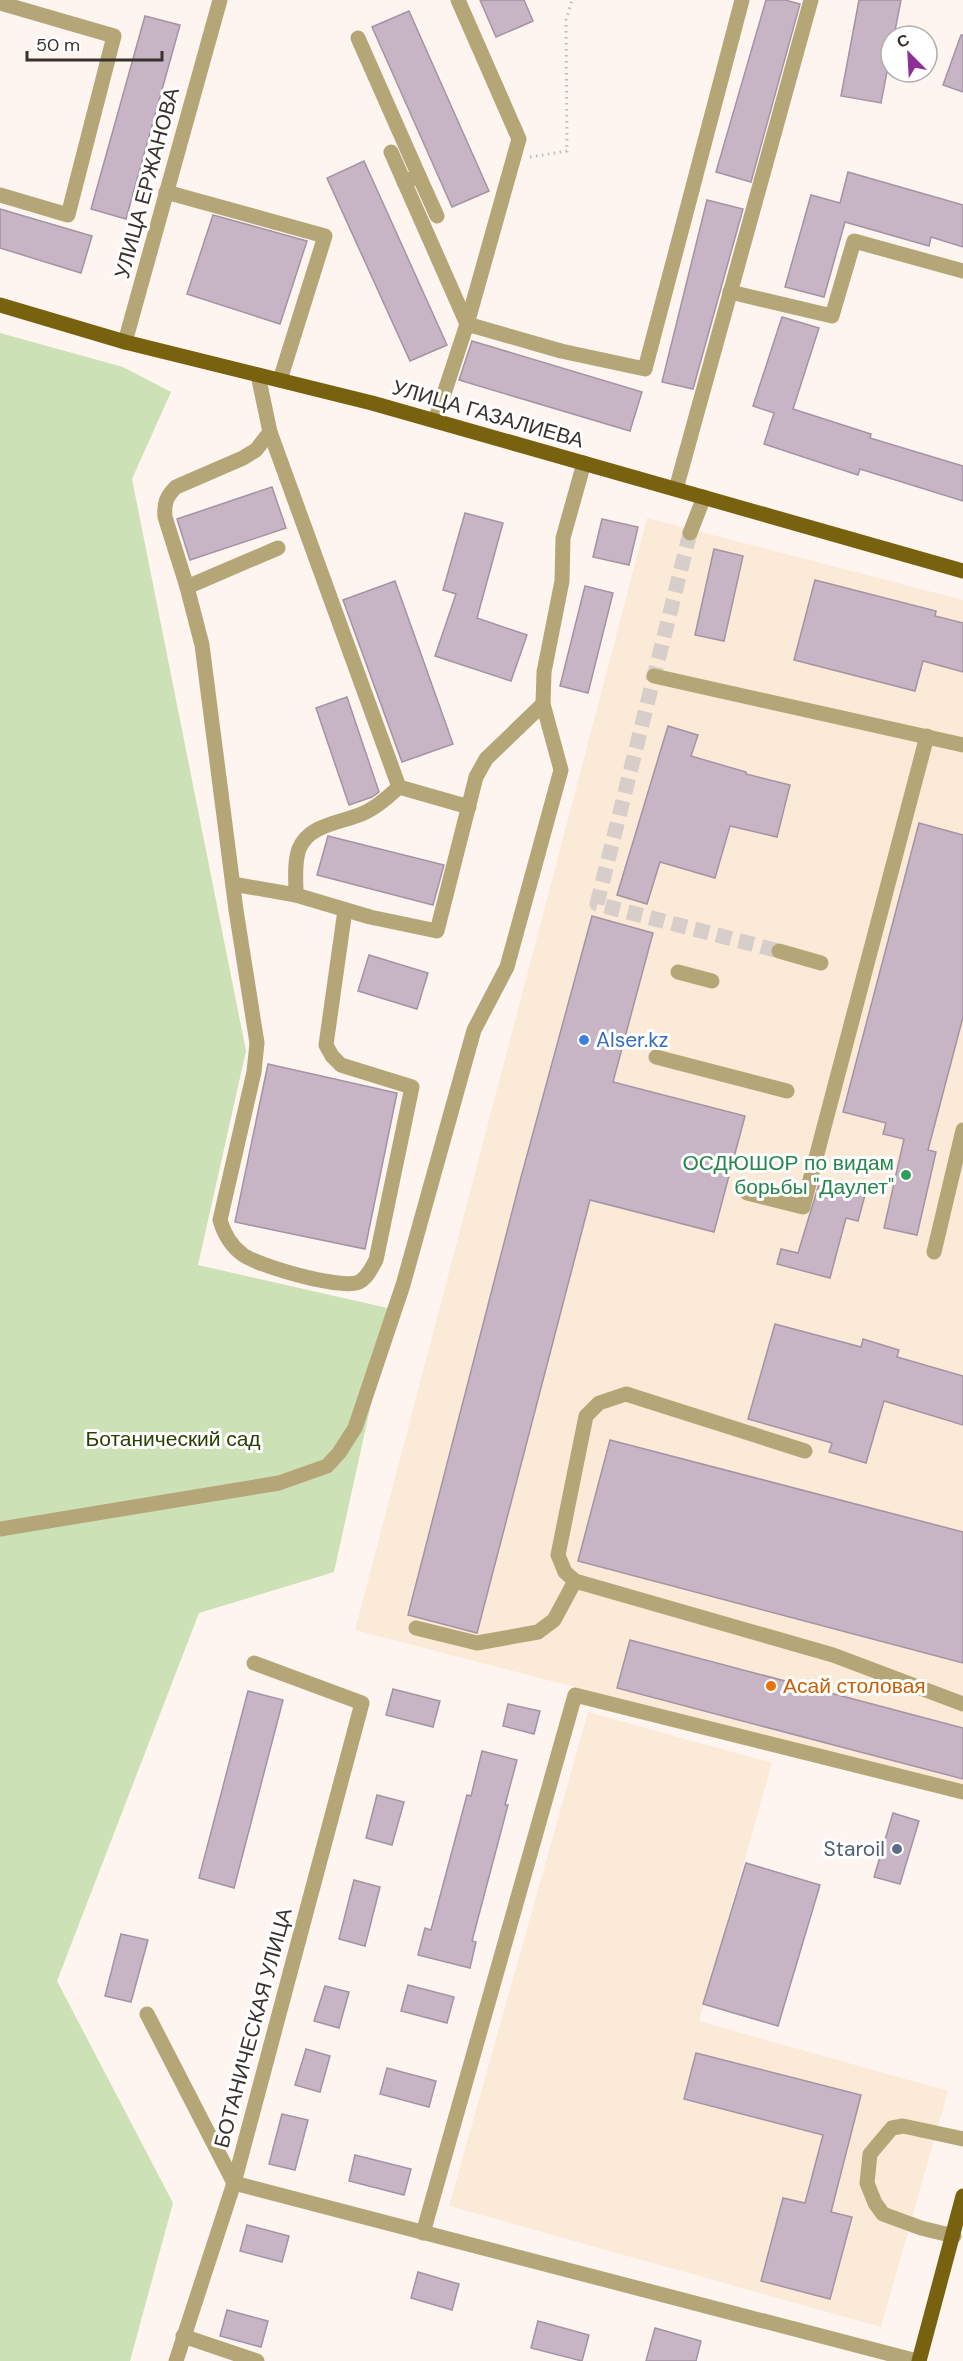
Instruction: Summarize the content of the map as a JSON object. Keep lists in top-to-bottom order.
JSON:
{
  "streets": {
    "main road": ["УЛИЦА ГАЗАЛИЕВА"],
    "street": ["УЛИЦА ЕРЖАНОВА", "БОТАНИЧЕСКАЯ УЛИЦА"]
  },
  "crossings": [
    ["УЛИЦА ЕРЖАНОВА", "УЛИЦА ГАЗАЛИЕВА"]
  ],
  "parks": ["Ботанический сад"],
  "places": [
    "Alser.kz",
    "ОСДЮШОР по видам борьбы \"Даулет\"",
    "Асай столовая",
    "Staroil"
  ],
  "scale_bar": "50 m",
  "north": "top left"
}
